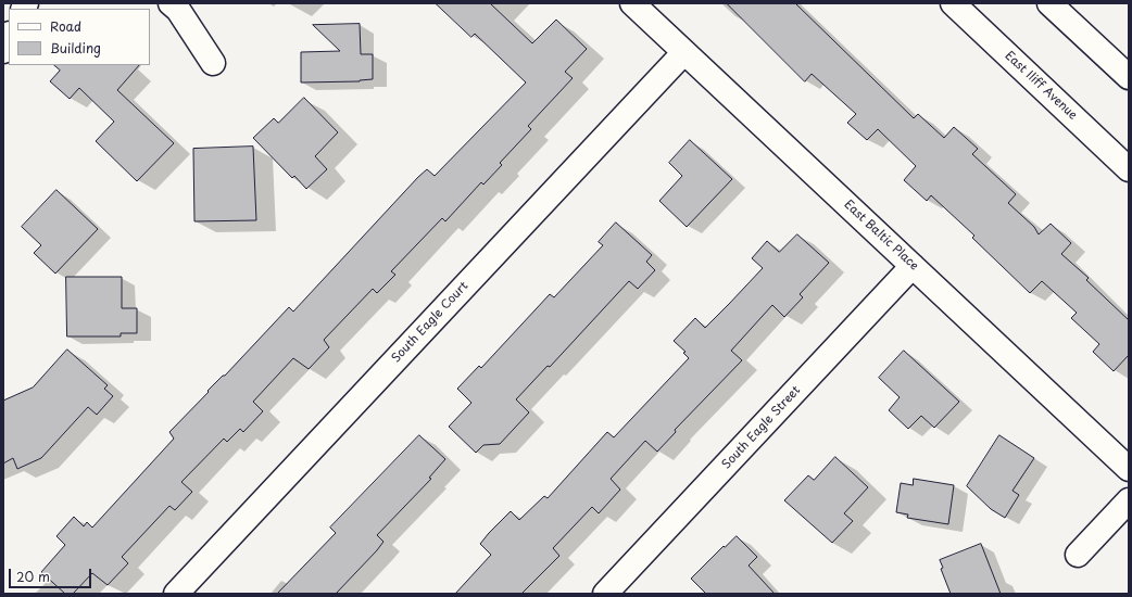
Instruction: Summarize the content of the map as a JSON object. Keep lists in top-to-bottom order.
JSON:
{
  "streets": {
    "street": [
      "East Iliff Avenue",
      "East Baltic Place",
      "South Eagle Court",
      "South Eagle Street"
    ]
  },
  "crossings": [
    ["East Baltic Place", "South Eagle Court"],
    ["East Baltic Place", "South Eagle Street"]
  ],
  "legend": ["Road", "Building"],
  "scale_bar": "20 m"
}
